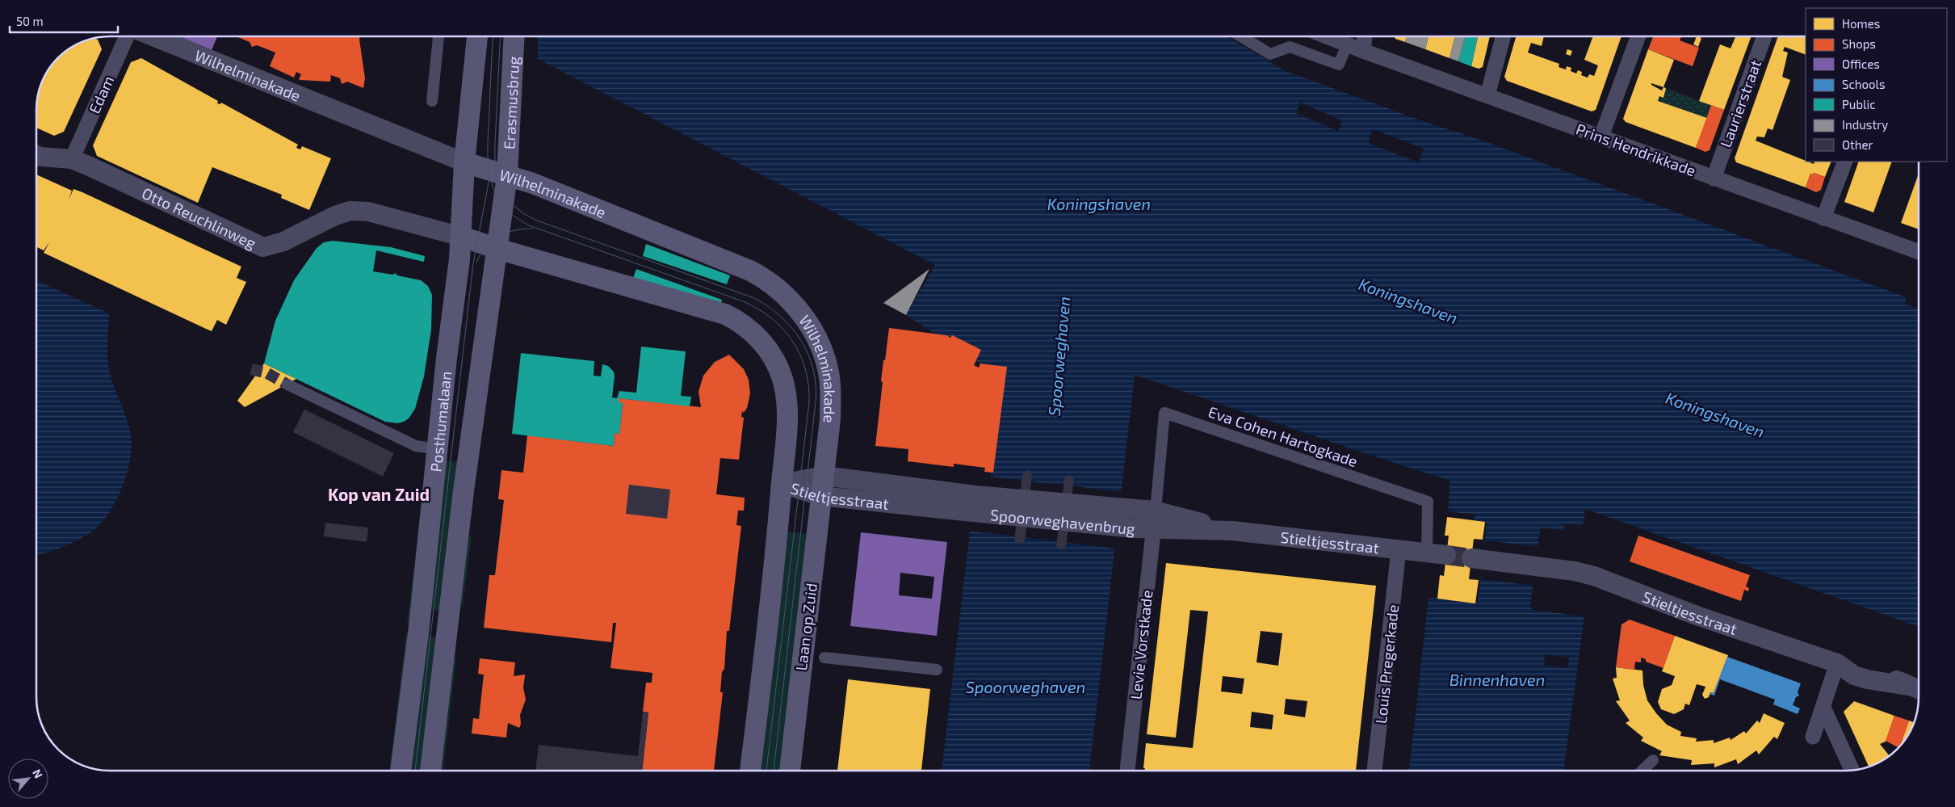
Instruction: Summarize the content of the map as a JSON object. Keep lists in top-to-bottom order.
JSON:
{
  "streets": {
    "main road": [
      "Wilhelminakade",
      "Erasmusbrug",
      "Posthumalaan",
      "Laan op Zuid"
    ],
    "street": [
      "Edam",
      "Laurierstraat",
      "Prins Hendrikkade",
      "Otto Reuchlinweg",
      "Eva Cohen Hartogkade",
      "Stieltjesstraat",
      "Spoorweghavenbrug",
      "Levie Vorstkade",
      "Louis Pregerkade"
    ]
  },
  "crossings": [
    ["Wilhelminakade", "Erasmusbrug"],
    ["Wilhelminakade", "Otto Reuchlinweg"],
    ["Wilhelminakade", "Posthumalaan"],
    ["Wilhelminakade", "Stieltjesstraat"],
    ["Wilhelminakade", "Laan op Zuid"],
    ["Edam", "Otto Reuchlinweg"],
    ["Erasmusbrug", "Posthumalaan"],
    ["Laurierstraat", "Prins Hendrikkade"],
    ["Otto Reuchlinweg", "Posthumalaan"],
    ["Eva Cohen Hartogkade", "Stieltjesstraat"],
    ["Eva Cohen Hartogkade", "Spoorweghavenbrug"],
    ["Eva Cohen Hartogkade", "Levie Vorstkade"],
    ["Stieltjesstraat", "Spoorweghavenbrug"],
    ["Stieltjesstraat", "Laan op Zuid"],
    ["Stieltjesstraat", "Levie Vorstkade"],
    ["Stieltjesstraat", "Louis Pregerkade"],
    ["Spoorweghavenbrug", "Levie Vorstkade"]
  ],
  "districts": ["Kop van Zuid"],
  "water": ["Koningshaven", "Spoorweghaven", "Binnenhaven"],
  "legend": [
    "Homes",
    "Shops",
    "Offices",
    "Schools",
    "Public",
    "Industry",
    "Other"
  ],
  "scale_bar": "50 m",
  "north": "top right"
}
